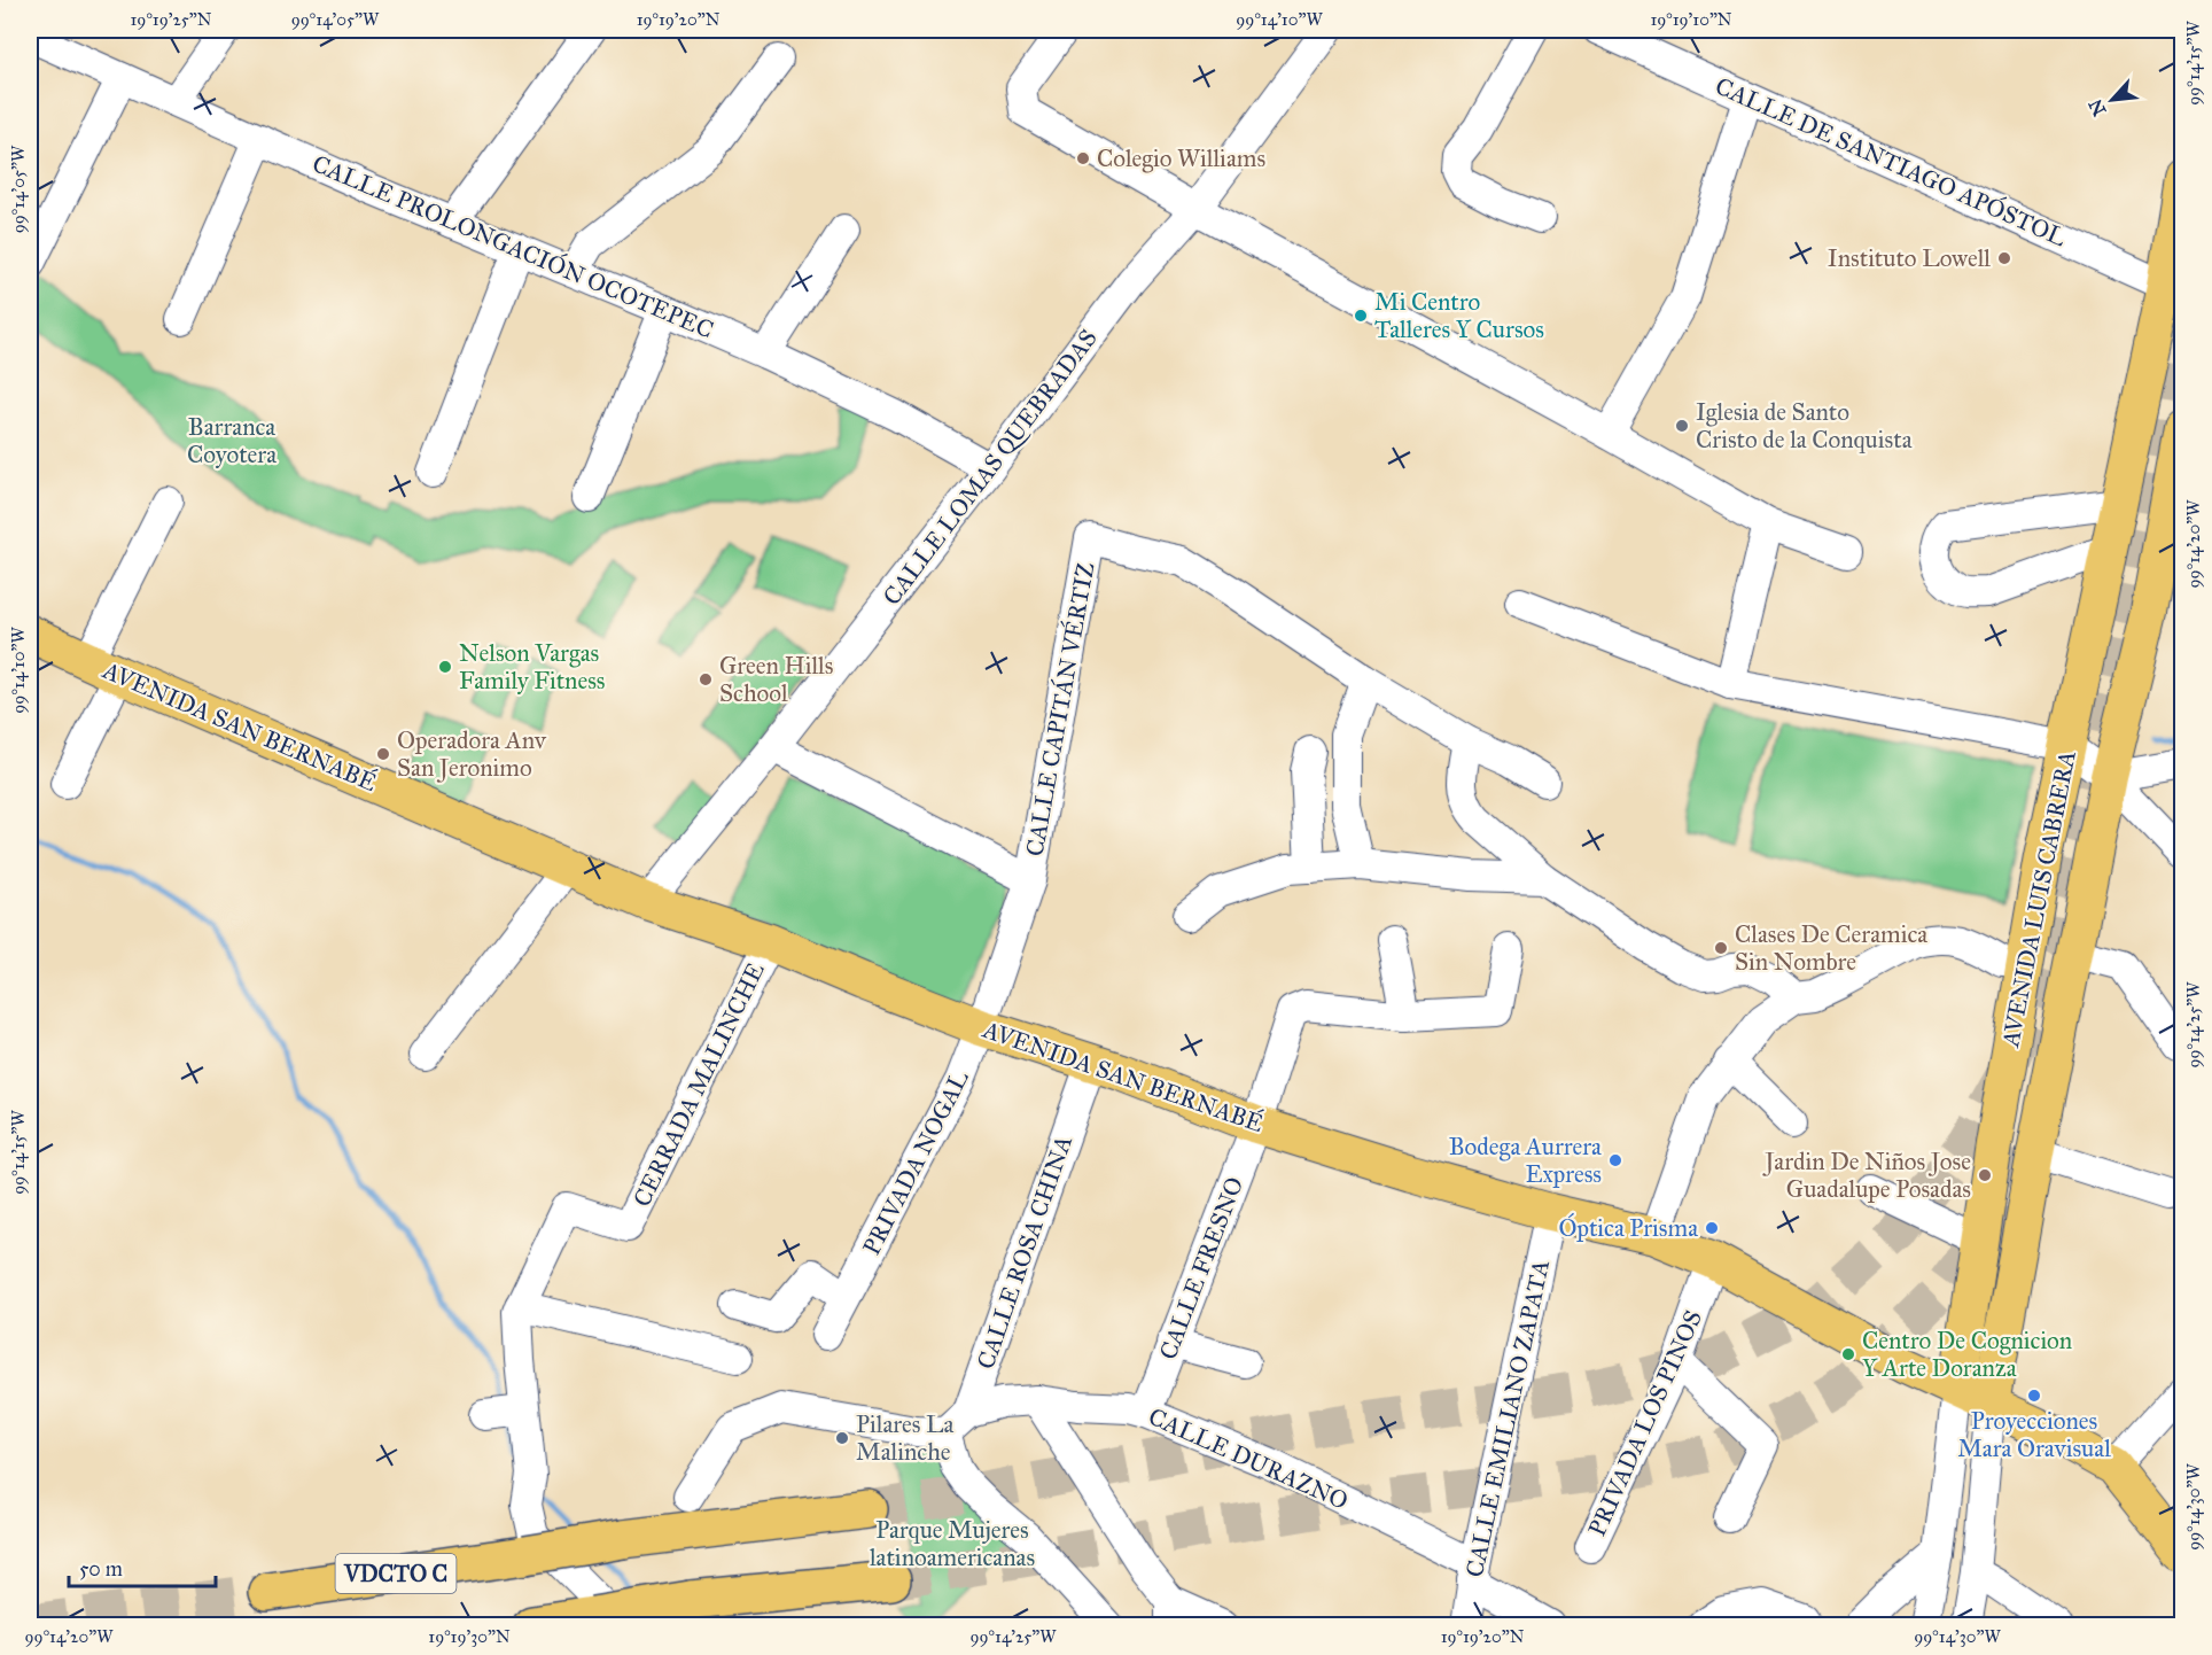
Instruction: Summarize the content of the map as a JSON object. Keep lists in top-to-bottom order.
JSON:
{
  "streets": {
    "highway": ["VDCTO C"],
    "main road": ["AVENIDA SAN BERNABÉ", "AVENIDA LUIS CABRERA"],
    "street": [
      "CALLE DE SANTIAGO APÓSTOL",
      "CALLE PROLONGACIÓN OCOTEPEC",
      "CALLE LOMAS QUEBRADAS",
      "CALLE CAPITÁN VÉRTIZ",
      "CERRADA MALINCHE",
      "PRIVADA NOGAL",
      "CALLE ROSA CHINA",
      "CALLE FRESNO",
      "CALLE EMILIANO ZAPATA",
      "PRIVADA LOS PINOS",
      "CALLE DURAZNO"
    ]
  },
  "crossings": [
    ["CALLE DE SANTIAGO APÓSTOL", "AVENIDA LUIS CABRERA"],
    ["CALLE PROLONGACIÓN OCOTEPEC", "CALLE LOMAS QUEBRADAS"],
    ["CALLE LOMAS QUEBRADAS", "CALLE CAPITÁN VÉRTIZ"],
    ["CALLE LOMAS QUEBRADAS", "AVENIDA SAN BERNABÉ"],
    ["CALLE CAPITÁN VÉRTIZ", "AVENIDA SAN BERNABÉ"],
    ["CALLE CAPITÁN VÉRTIZ", "PRIVADA NOGAL"],
    ["AVENIDA SAN BERNABÉ", "AVENIDA LUIS CABRERA"],
    ["AVENIDA SAN BERNABÉ", "CERRADA MALINCHE"],
    ["AVENIDA SAN BERNABÉ", "PRIVADA NOGAL"],
    ["AVENIDA SAN BERNABÉ", "CALLE ROSA CHINA"],
    ["AVENIDA SAN BERNABÉ", "CALLE FRESNO"],
    ["AVENIDA SAN BERNABÉ", "CALLE EMILIANO ZAPATA"],
    ["AVENIDA SAN BERNABÉ", "PRIVADA LOS PINOS"],
    ["CALLE ROSA CHINA", "CALLE DURAZNO"],
    ["CALLE FRESNO", "CALLE DURAZNO"],
    ["CALLE EMILIANO ZAPATA", "CALLE DURAZNO"]
  ],
  "parks": ["Barranca Coyotera", "Parque Mujeres latinoamericanas"],
  "places": [
    "Colegio Williams",
    "Instituto Lowell",
    "Mi Centro Talleres Y Cursos",
    "Iglesia de Santo Cristo de la Conquista",
    "Nelson Vargas Family Fitness",
    "Green Hills School",
    "Operadora Anv San Jeronimo",
    "Clases De Ceramica Sin Nombre",
    "Bodega Aurrera Express",
    "Jardin De Niños Jose Guadalupe Posadas",
    "Óptica Prisma",
    "Centro De Cognicion Y Arte Doranza",
    "Proyecciones Mara Oravisual",
    "Pilares La Malinche"
  ],
  "scale_bar": "50 m",
  "north": "bottom left",
  "coordinates": [
    "19°19'25\"N",
    "99°14'05\"W",
    "19°19'20\"N",
    "99°14'10\"W",
    "19°19'10\"N",
    "99°14'15\"W",
    "99°14'20\"W",
    "99°14'25\"W",
    "99°14'30\"W",
    "19°19'30\"N"
  ]
}
